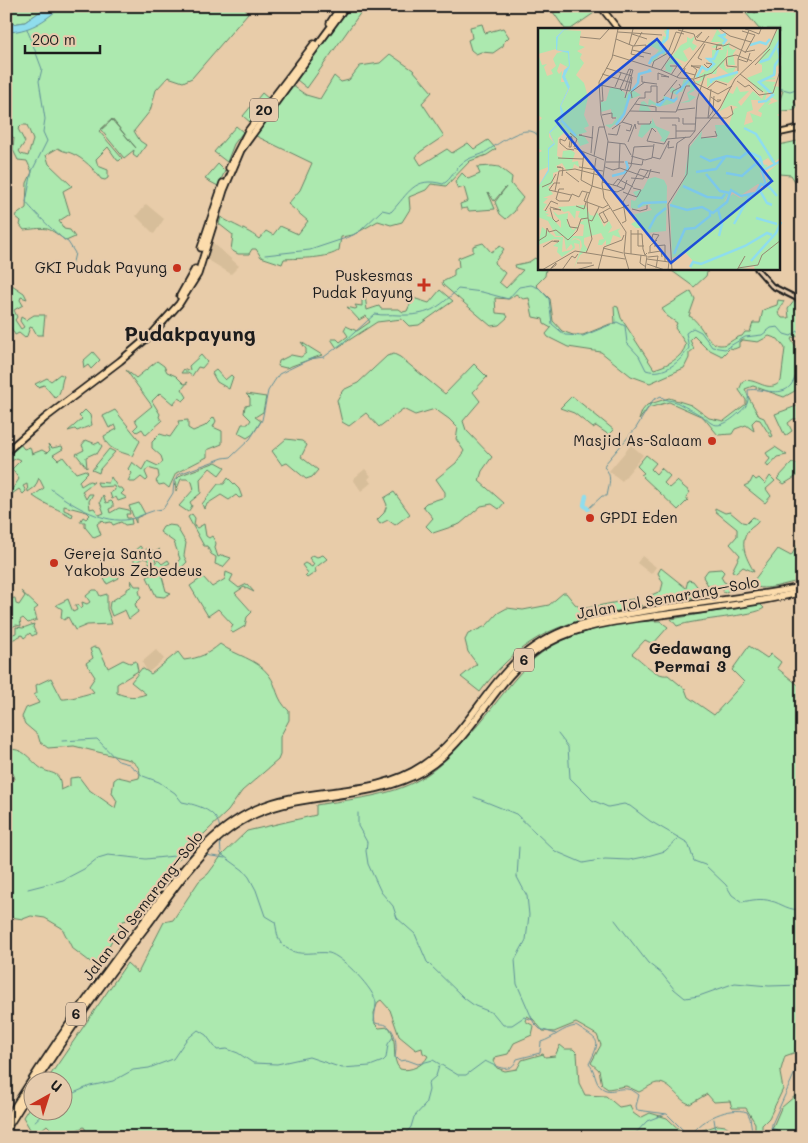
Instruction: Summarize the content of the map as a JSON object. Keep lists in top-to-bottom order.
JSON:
{
  "streets": {
    "highway": ["20", "Jalan Tol Semarang–Solo", "6"]
  },
  "districts": ["Pudakpayung", "Gedawang Permai 3"],
  "places": {
    "other": [
      "GKI Pudak Payung",
      "Masjid As-Salaam",
      "GPDI Eden",
      "Gereja Santo Yakobus Zebedeus"
    ],
    "health": ["Puskesmas Pudak Payung"]
  },
  "scale_bar": "200 m",
  "north": "top right"
}
